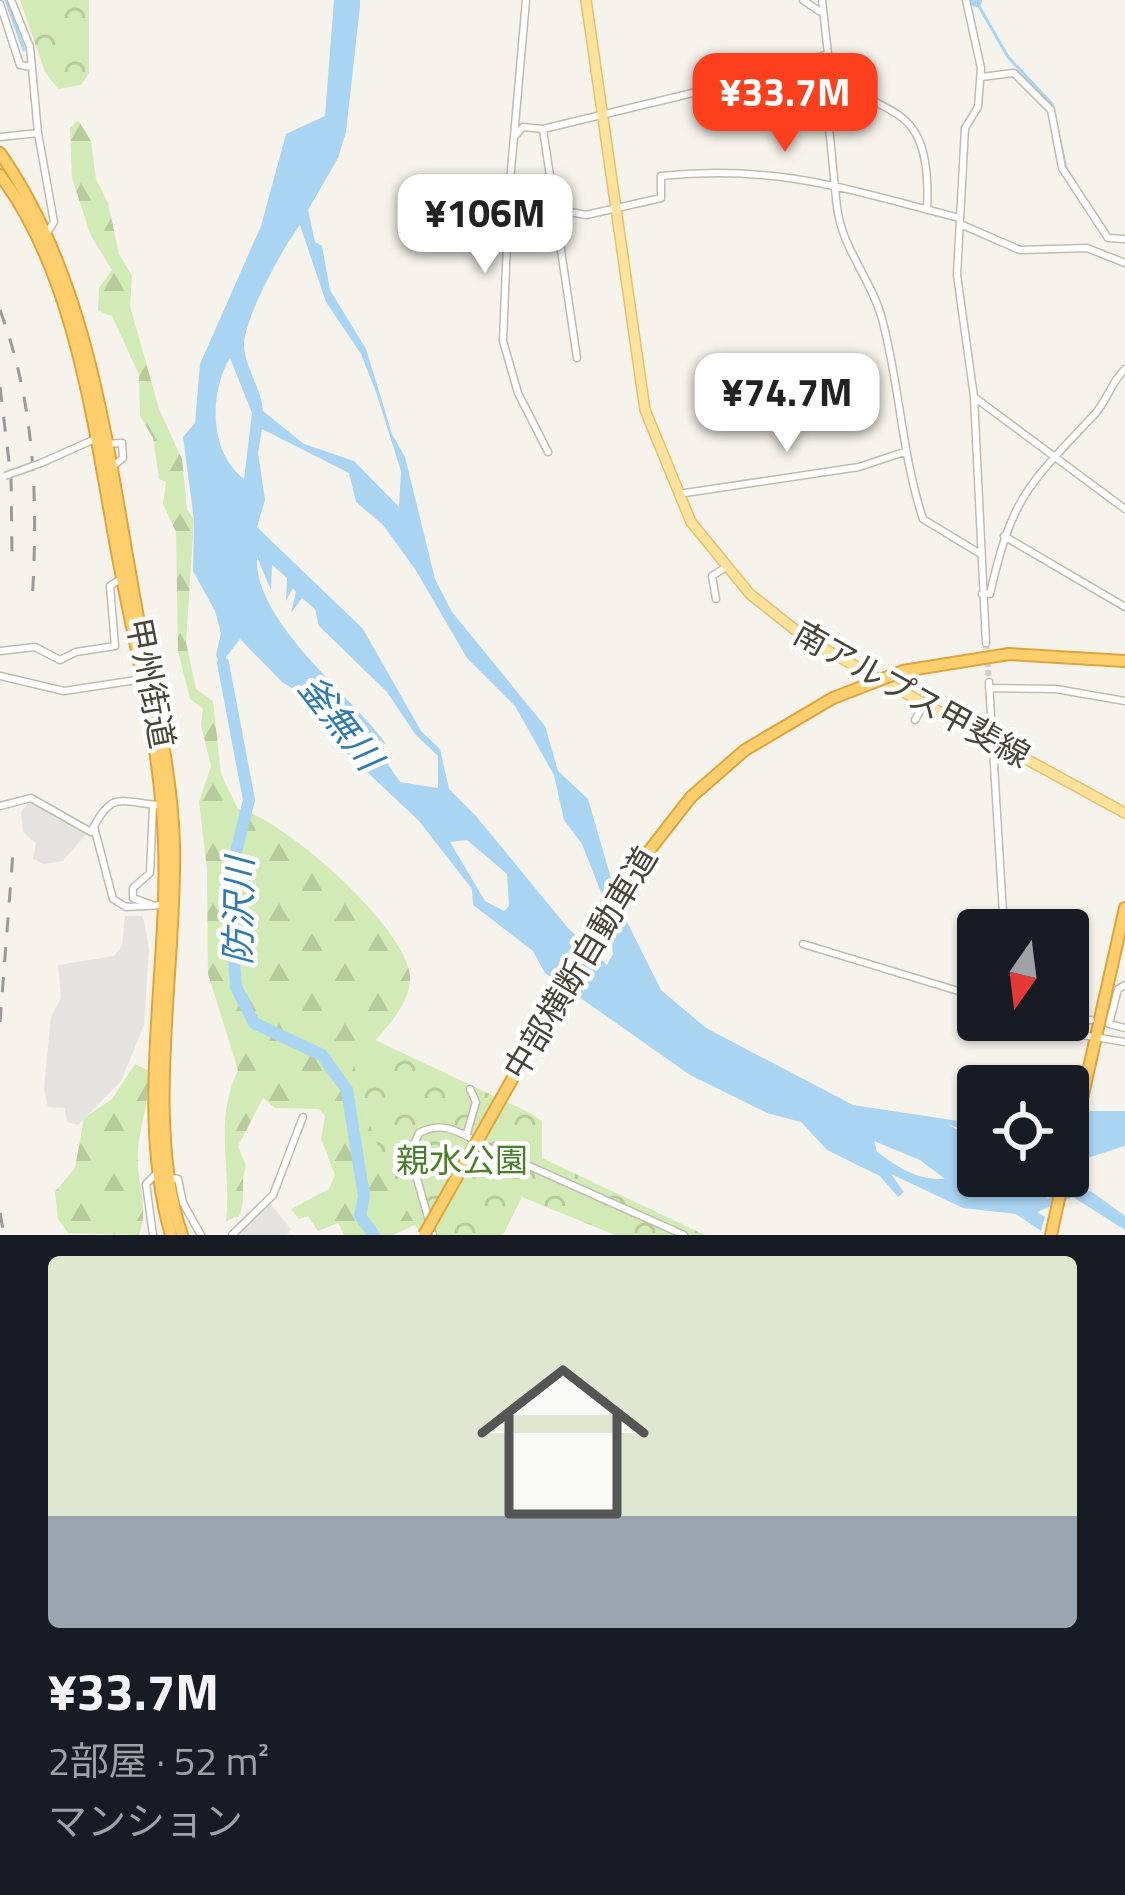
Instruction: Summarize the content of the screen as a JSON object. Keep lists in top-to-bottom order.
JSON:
{
  "streets": {
    "highway": ["甲州街道", "中部横断自動車道"],
    "main road": ["南アルプス甲斐線"]
  },
  "water": ["釜無川", "防沢川"],
  "parks": ["親水公園"],
  "north": "bottom",
  "page": {
    "price": ["¥33.7M", "¥106M", "¥74.7M"],
    "list": [
      {
        "name": "¥33.7M",
        "note": "2部屋 · 52 m² · マンション"
      }
    ]
  }
}
